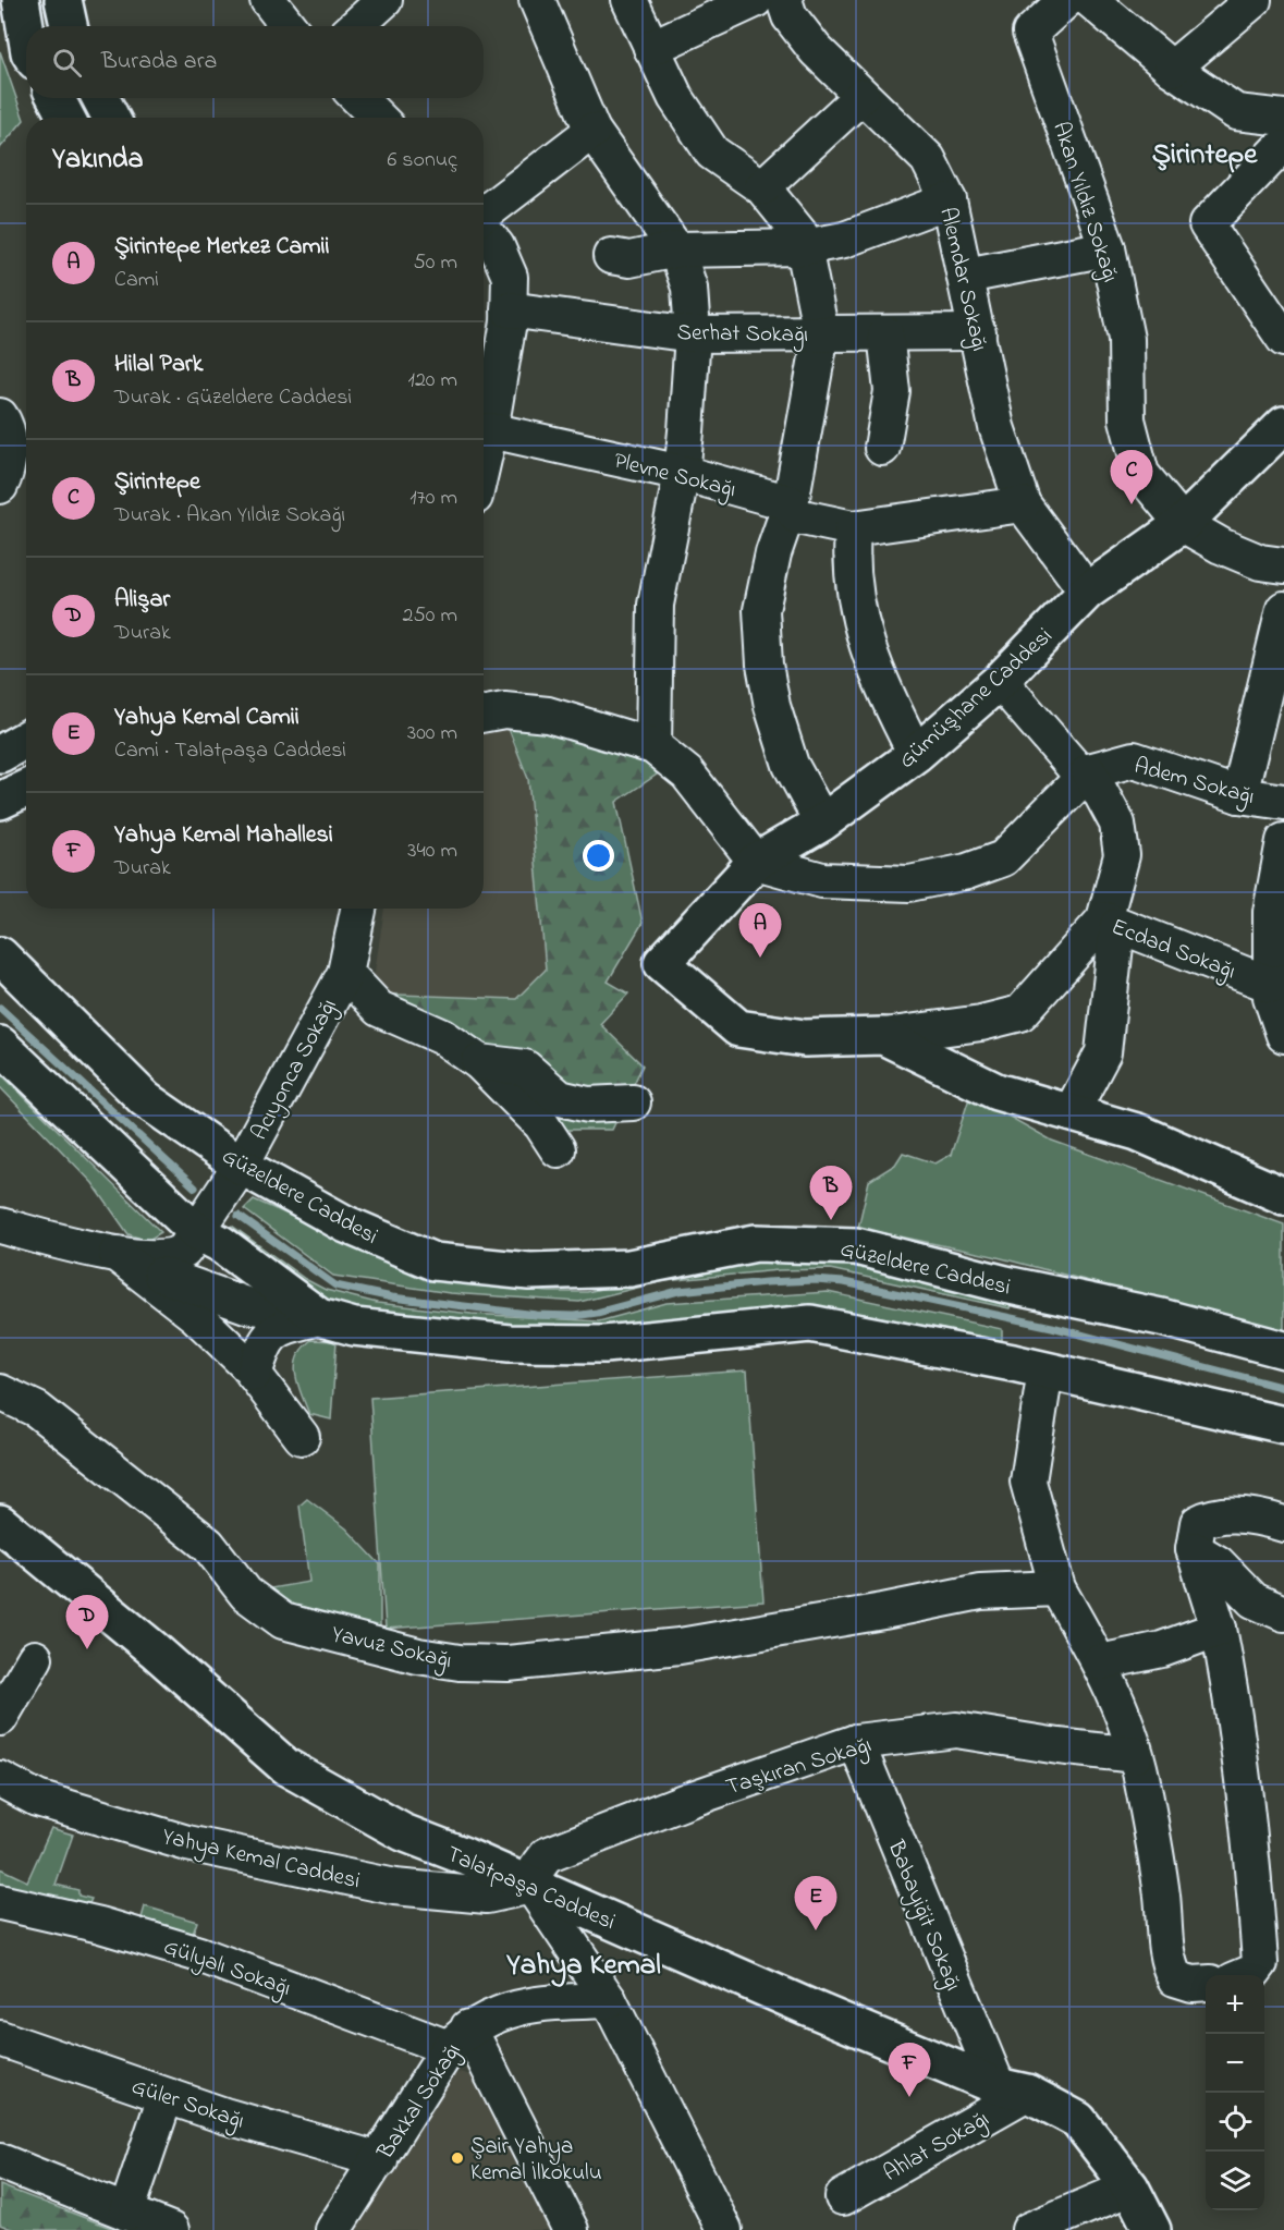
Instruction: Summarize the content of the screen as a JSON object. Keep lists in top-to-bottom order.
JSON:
{
  "streets": {
    "main road": ["Gümüşhane Caddesi", "Güzeldere Caddesi", "Talatpaşa Caddesi"],
    "street": [
      "Akan Yıldız Sokağı",
      "Alemdar Sokağı",
      "Serhat Sokağı",
      "Plevne Sokağı",
      "Adem Sokağı",
      "Ecdad Sokağı",
      "Acıyonca Sokağı",
      "Yavuz Sokağı",
      "Taşkıran Sokağı",
      "Yahya Kemal Caddesi",
      "Babayiğit Sokağı",
      "Gülyalı Sokağı",
      "Bakkal Sokağı",
      "Güler Sokağı",
      "Ahlat Sokağı"
    ]
  },
  "crossings": [
    ["Akan Yıldız Sokağı", "Gümüşhane Caddesi"],
    ["Alemdar Sokağı", "Serhat Sokağı"],
    ["Alemdar Sokağı", "Plevne Sokağı"],
    ["Alemdar Sokağı", "Gümüşhane Caddesi"],
    ["Gümüşhane Caddesi", "Ecdad Sokağı"],
    ["Acıyonca Sokağı", "Güzeldere Caddesi"],
    ["Taşkıran Sokağı", "Yahya Kemal Caddesi"],
    ["Taşkıran Sokağı", "Talatpaşa Caddesi"],
    ["Taşkıran Sokağı", "Babayiğit Sokağı"],
    ["Yahya Kemal Caddesi", "Talatpaşa Caddesi"],
    ["Talatpaşa Caddesi", "Babayiğit Sokağı"],
    ["Talatpaşa Caddesi", "Ahlat Sokağı"],
    ["Babayiğit Sokağı", "Ahlat Sokağı"],
    ["Gülyalı Sokağı", "Bakkal Sokağı"],
    ["Bakkal Sokağı", "Güler Sokağı"]
  ],
  "districts": ["Şirintepe", "Yahya Kemal"],
  "places": ["Şair Yahya Kemal İlkokulu"],
  "page": {
    "search": "Burada ara",
    "heading": ["Yakında", "6 sonuç"],
    "list": [
      {
        "mark": "A",
        "name": "Şirintepe Merkez Camii",
        "note": "Cami",
        "value": "50 m"
      },
      {
        "mark": "B",
        "name": "Hilal Park",
        "note": "Durak · Güzeldere Caddesi",
        "value": "120 m"
      },
      {
        "mark": "C",
        "name": "Şirintepe",
        "note": "Durak · Akan Yıldız Sokağı",
        "value": "170 m"
      },
      {
        "mark": "D",
        "name": "Alişar",
        "note": "Durak",
        "value": "250 m"
      },
      {
        "mark": "E",
        "name": "Yahya Kemal Camii",
        "note": "Cami · Talatpaşa Caddesi",
        "value": "300 m"
      },
      {
        "mark": "F",
        "name": "Yahya Kemal Mahallesi",
        "note": "Durak",
        "value": "340 m"
      }
    ],
    "pins": [
      "C",
      "A",
      "B",
      "D",
      "E",
      "F"
    ],
    "map_buttons": ["+", "−"]
  }
}
